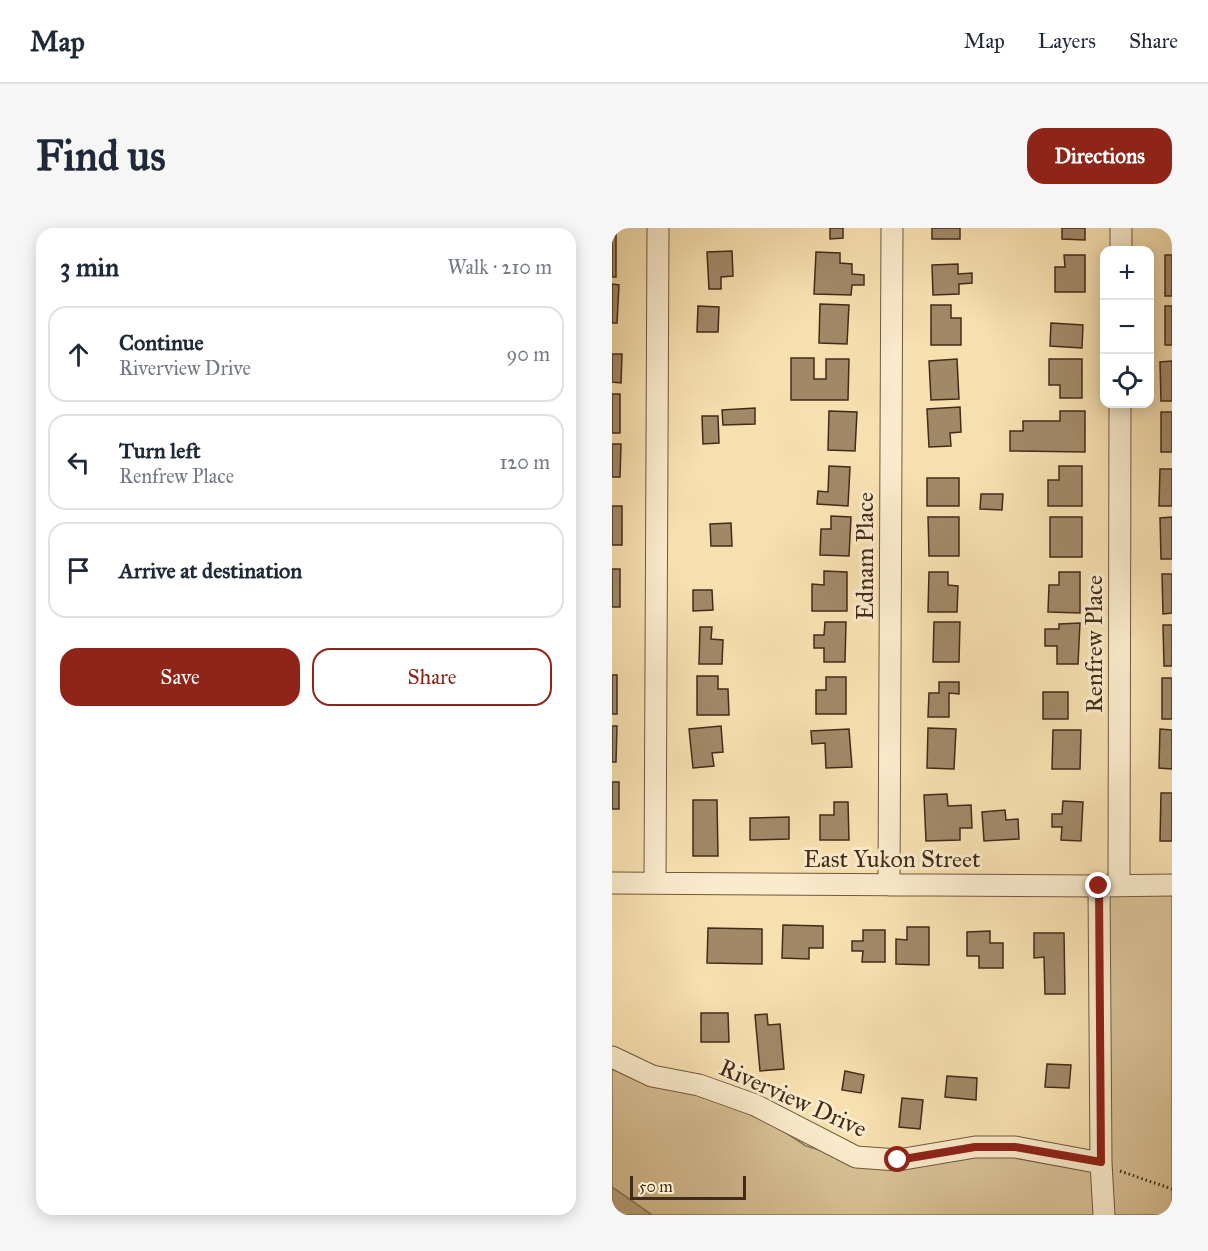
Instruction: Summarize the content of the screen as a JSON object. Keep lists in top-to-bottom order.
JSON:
{
  "streets": {
    "street": [
      "Ednam Place",
      "Renfrew Place",
      "East Yukon Street",
      "Riverview Drive"
    ]
  },
  "crossings": [
    ["Ednam Place", "East Yukon Street"],
    ["Renfrew Place", "East Yukon Street"],
    ["Renfrew Place", "Riverview Drive"]
  ],
  "scale_bar": "50 m",
  "page": {
    "header": "Map",
    "nav": ["Map", "Layers", "Share"],
    "buttons": [
      "Directions",
      ["Save", "Share"]
    ],
    "title": "Find us",
    "heading": ["3 min", "Walk · 210 m"],
    "map_buttons": ["+", "−"],
    "list": [
      ["Continue", "Riverview Drive", "90 m"],
      ["Turn left", "Renfrew Place", "120 m"],
      "Arrive at destination"
    ],
    "scale": "50 m"
  }
}
